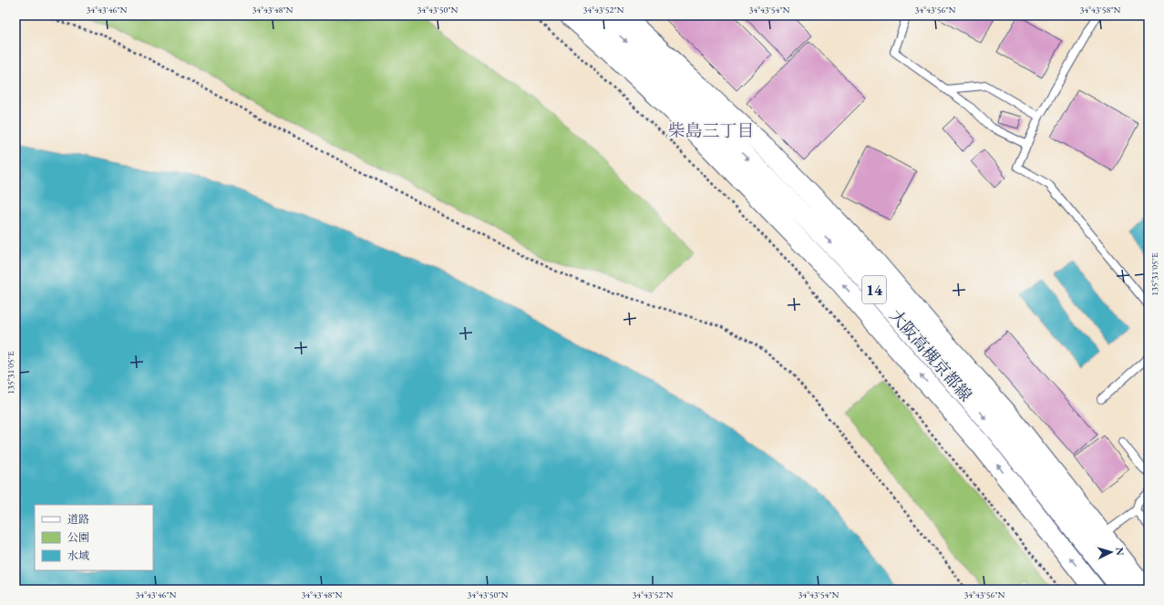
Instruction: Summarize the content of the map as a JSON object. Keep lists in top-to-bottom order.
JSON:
{
  "streets": {
    "main road": ["14", "大阪高槻京都線"]
  },
  "districts": ["柴島三丁目"],
  "legend": ["道路", "公園", "水域"],
  "north": "right",
  "coordinates": [
    "34°43'46\"N",
    "34°43'48\"N",
    "34°43'50\"N",
    "34°43'52\"N",
    "34°43'54\"N",
    "34°43'56\"N",
    "34°43'58\"N",
    "135°31'05\"E"
  ]
}
